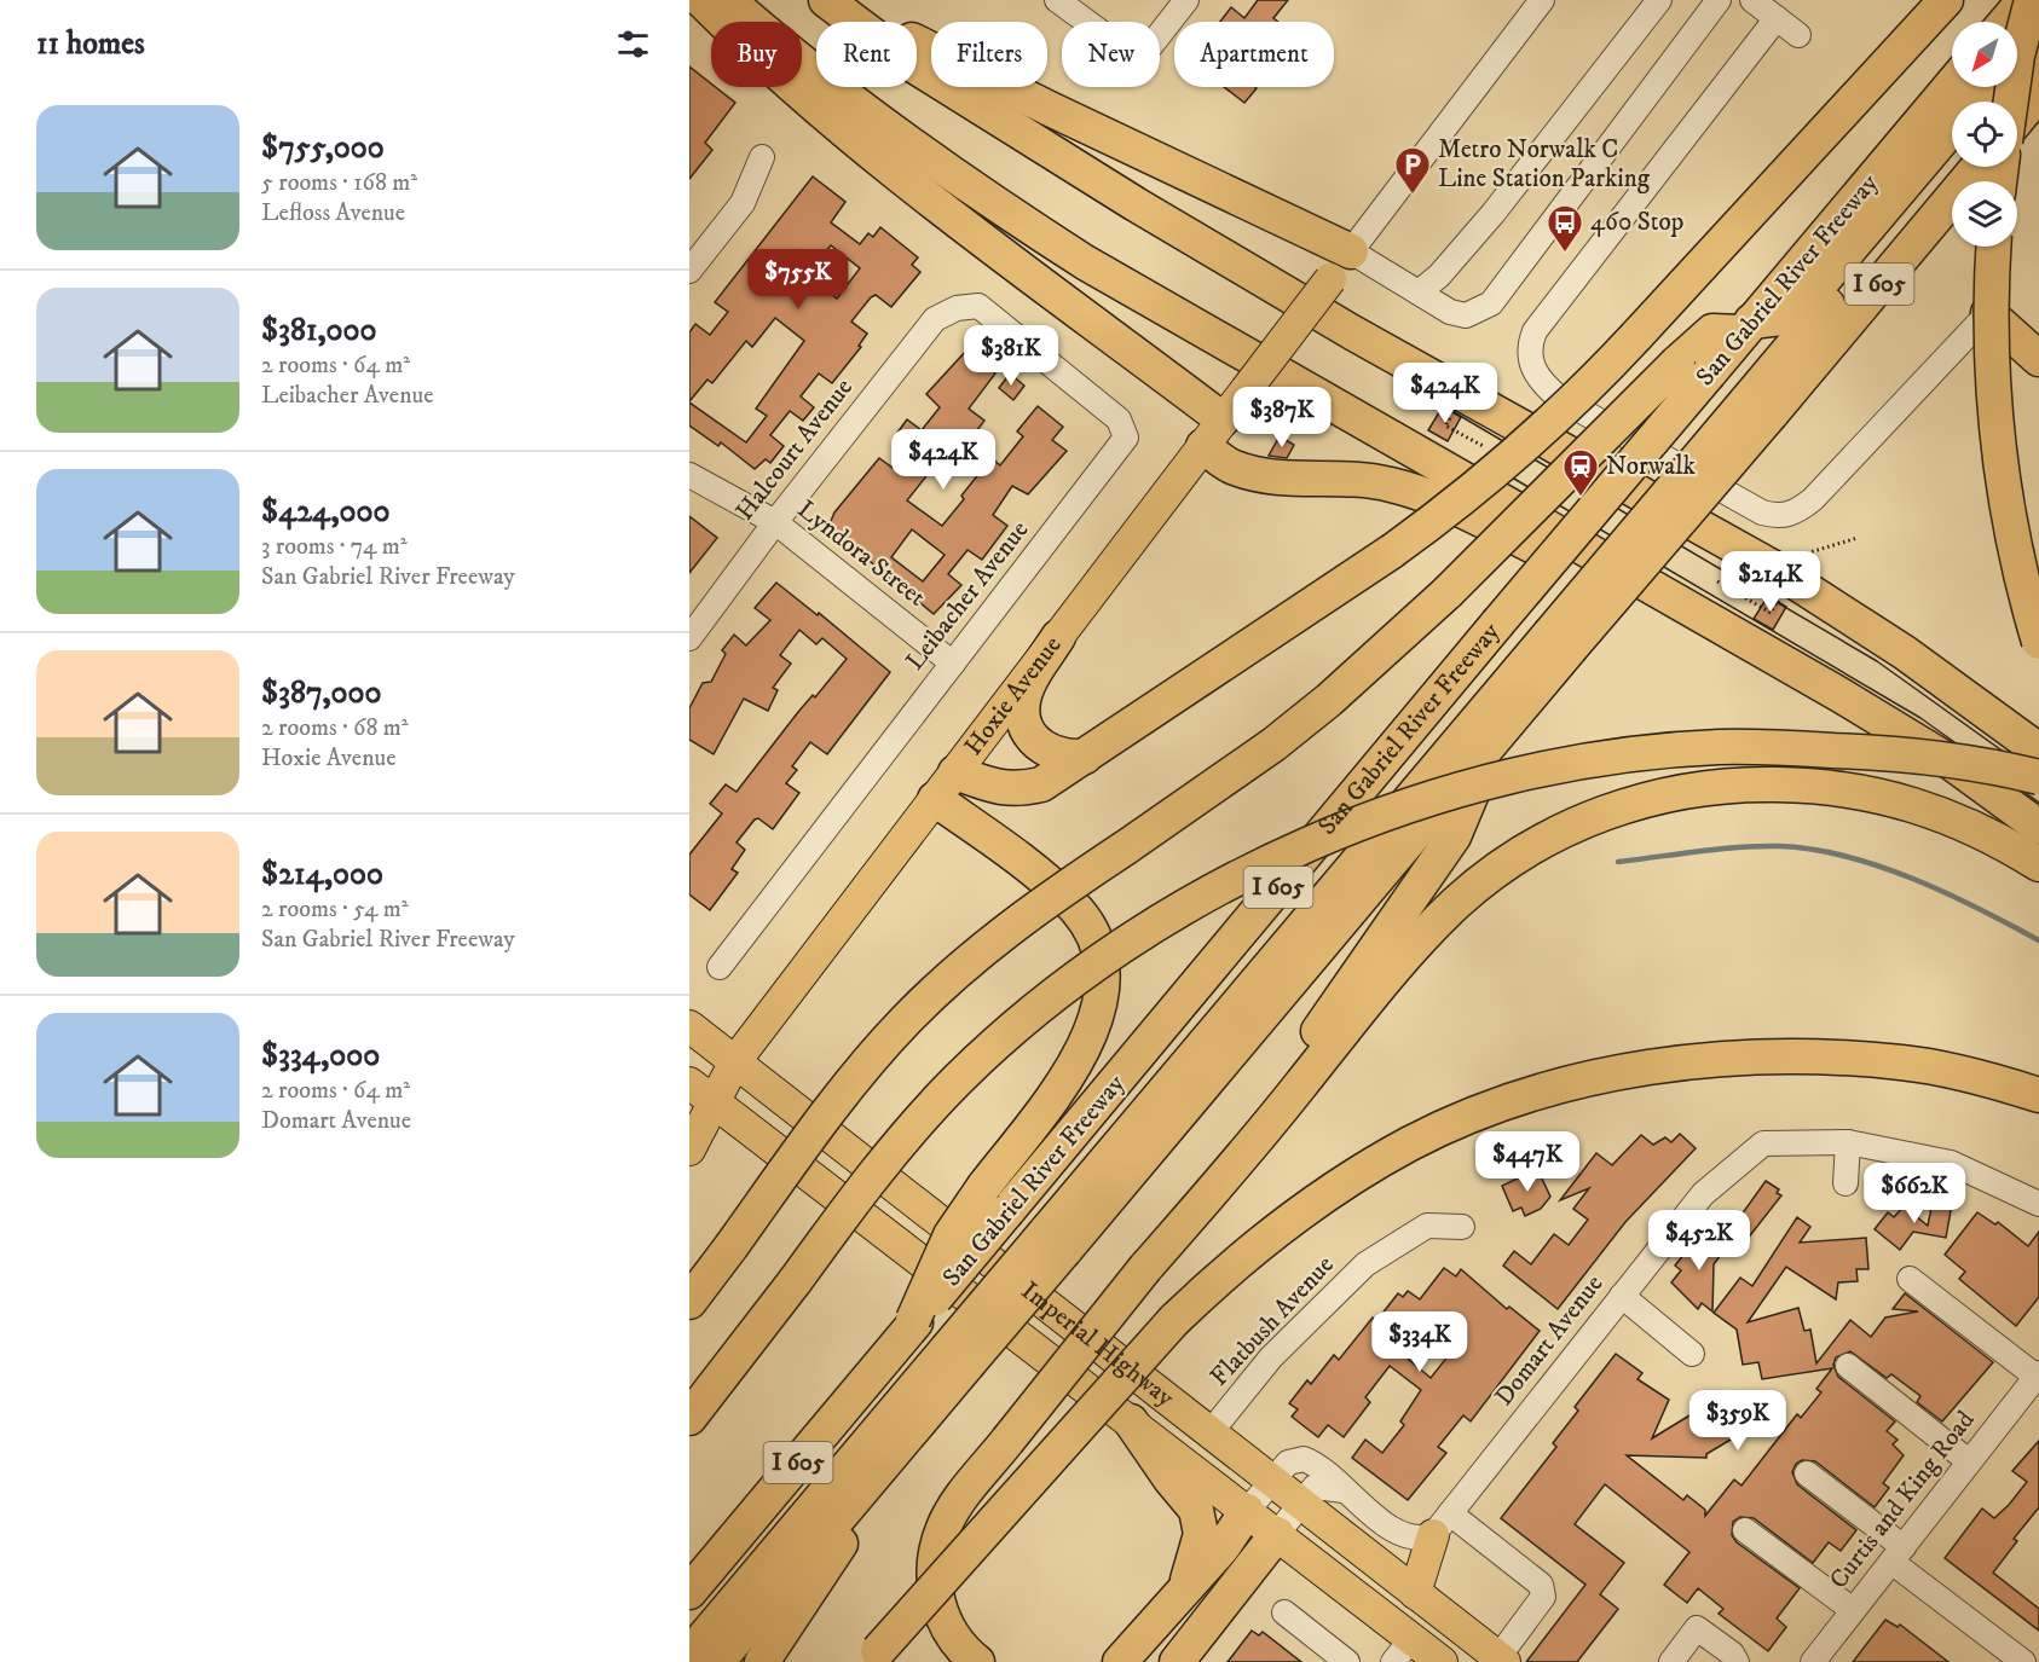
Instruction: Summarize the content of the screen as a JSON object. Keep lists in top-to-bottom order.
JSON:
{
  "streets": {
    "highway": ["San Gabriel River Freeway", "I 605"],
    "main road": ["Hoxie Avenue", "Imperial Highway"],
    "street": [
      "Halcourt Avenue",
      "Lyndora Street",
      "Leibacher Avenue",
      "Flatbush Avenue",
      "Domart Avenue",
      "Curtis and King Road"
    ]
  },
  "crossings": [
    ["Halcourt Avenue", "Lyndora Street"],
    ["Halcourt Avenue", "Leibacher Avenue"],
    ["Lyndora Street", "Leibacher Avenue"],
    ["Hoxie Avenue", "Imperial Highway"],
    ["Flatbush Avenue", "Imperial Highway"]
  ],
  "places": {
    "parking": ["Metro Norwalk C Line Station Parking"],
    "bus stop": ["460 Stop"],
    "station": ["Norwalk"]
  },
  "north": "bottom left",
  "page": {
    "heading": "11 homes",
    "chip": [
      "Buy",
      "Rent",
      "Filters",
      "New",
      "Apartment"
    ],
    "list": [
      {
        "name": "$755,000",
        "note": "5 rooms · 168 m² · Lefloss Avenue"
      },
      {
        "name": "$381,000",
        "note": "2 rooms · 64 m² · Leibacher Avenue"
      },
      {
        "name": "$424,000",
        "note": "3 rooms · 74 m² · San Gabriel River Freeway"
      },
      {
        "name": "$387,000",
        "note": "2 rooms · 68 m² · Hoxie Avenue"
      },
      {
        "name": "$214,000",
        "note": "2 rooms · 54 m² · San Gabriel River Freeway"
      },
      {
        "name": "$334,000",
        "note": "2 rooms · 64 m² · Domart Avenue"
      }
    ],
    "price": [
      "$755K",
      "$381K",
      "$424K",
      "$387K",
      "$424K",
      "$214K",
      "$447K",
      "$662K",
      "$452K",
      "$334K",
      "$359K"
    ]
  }
}
